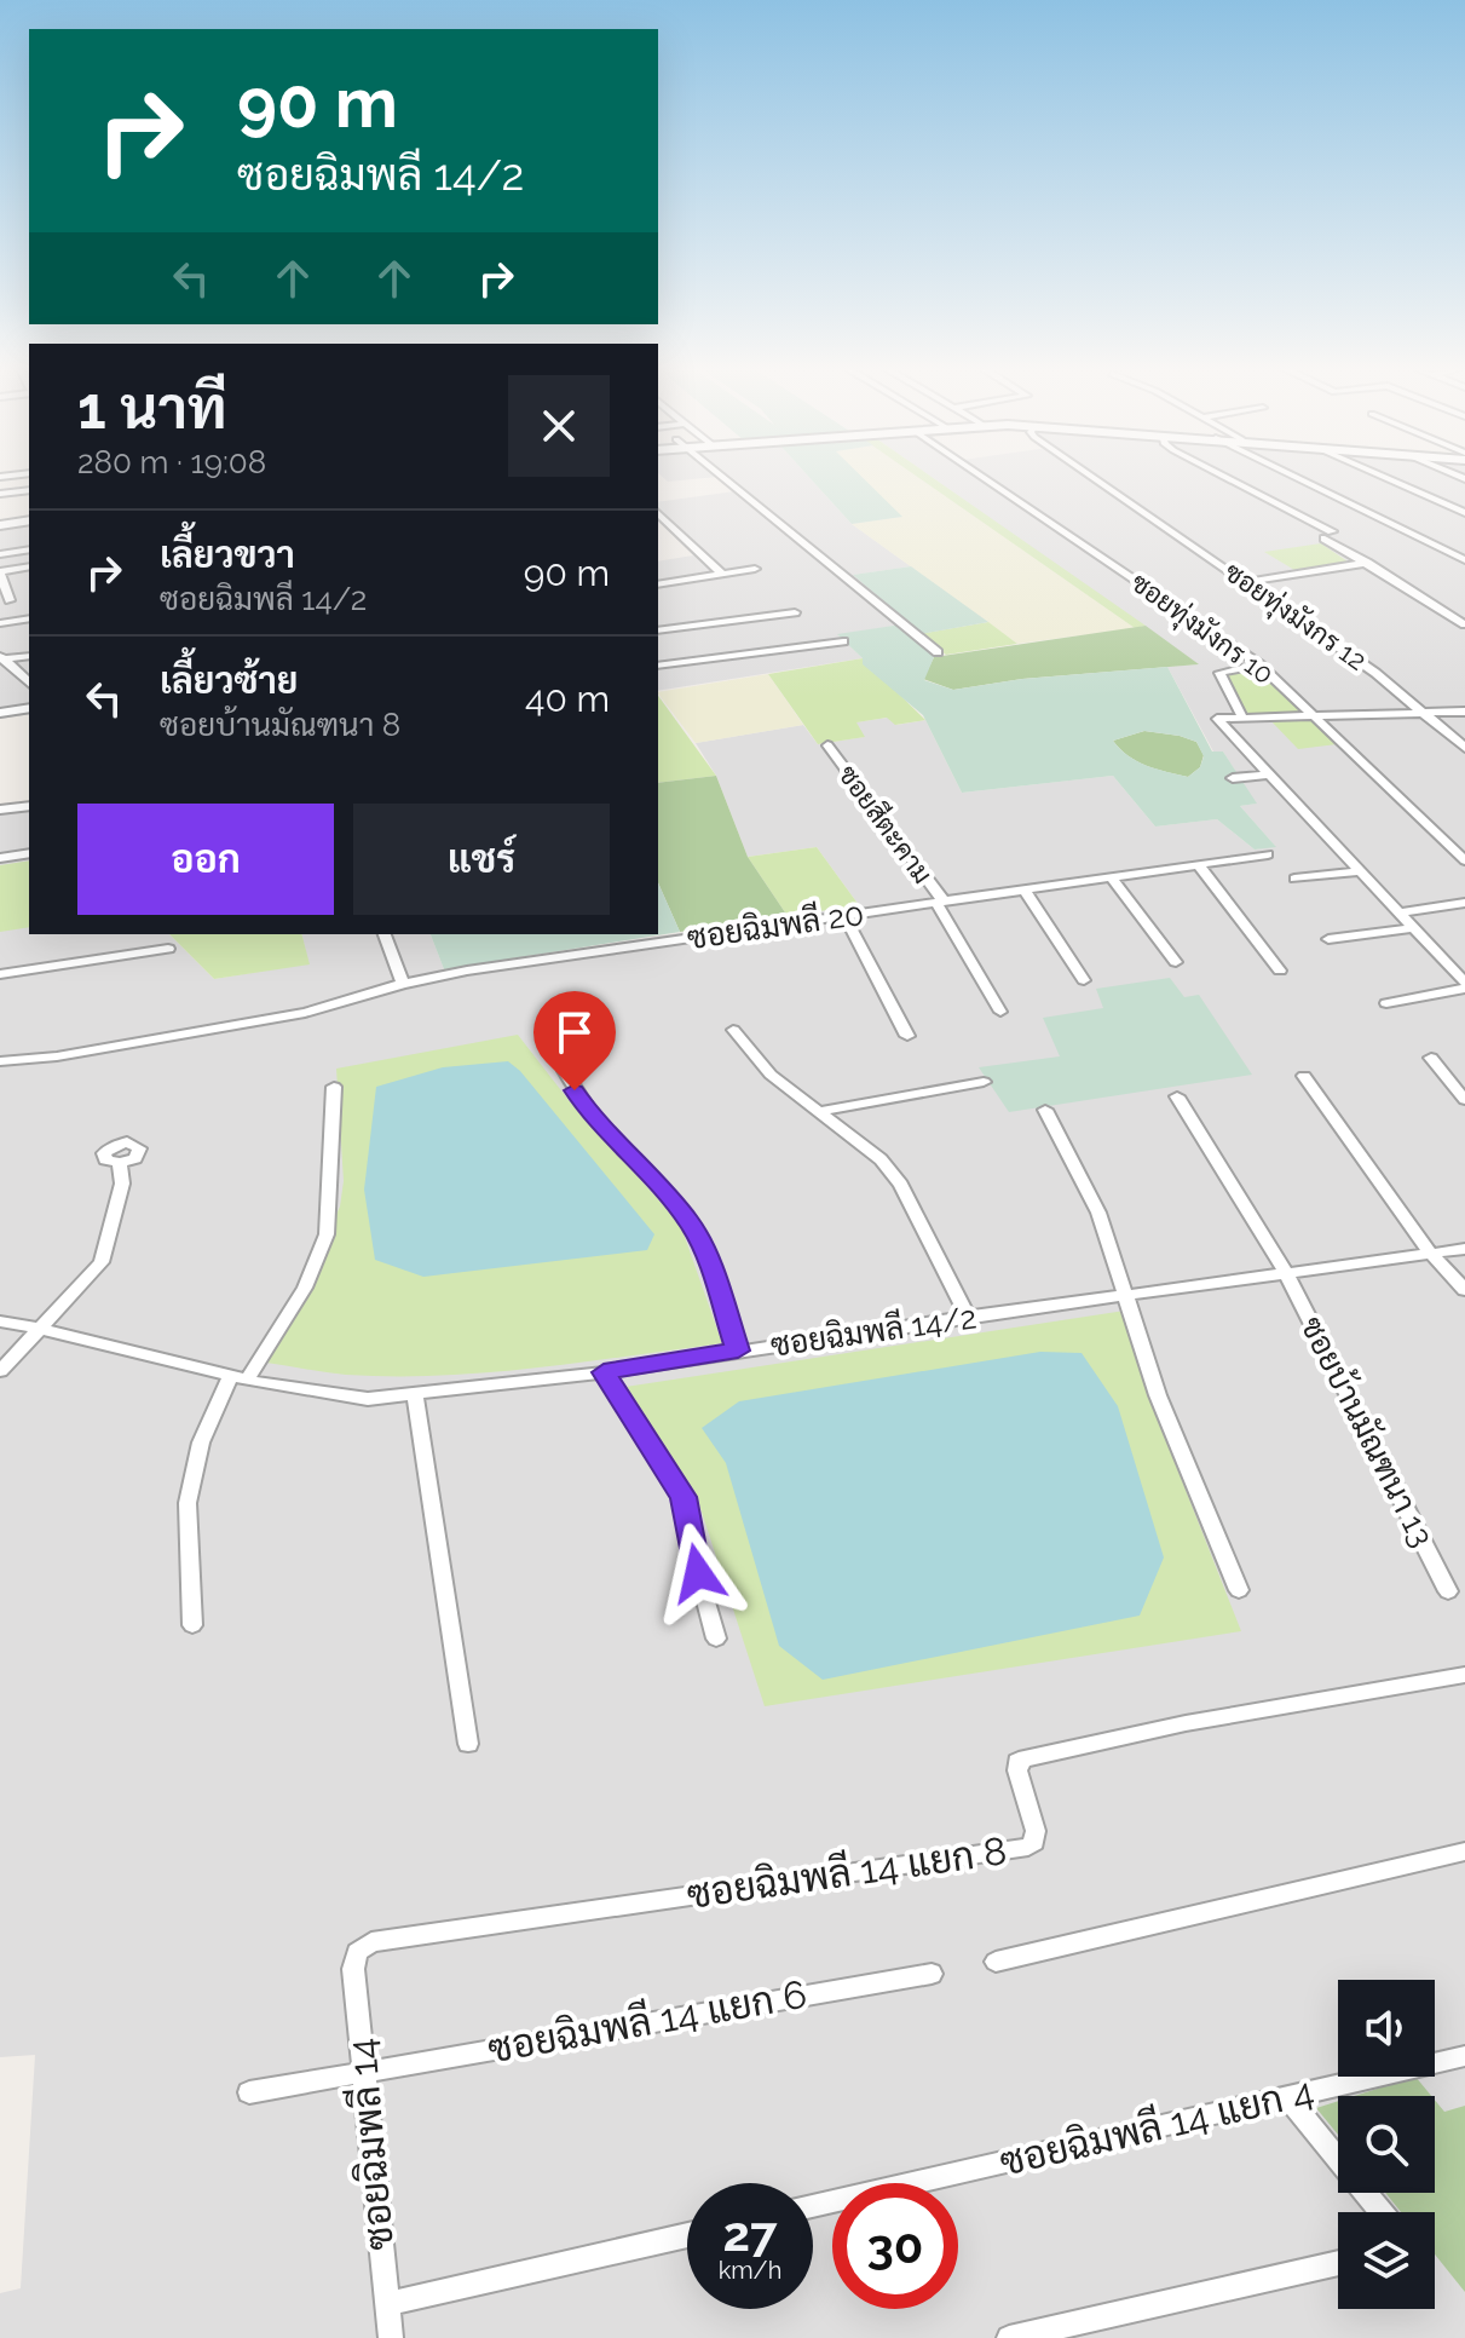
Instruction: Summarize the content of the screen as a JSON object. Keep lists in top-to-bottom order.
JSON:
{
  "streets": {
    "street": [
      "ซอยทุ่งมังกร 12",
      "ซอยทุ่งมังกร 10",
      "ซอยสีตะคาม",
      "ซอยฉิมพลี 20",
      "ซอยฉิมพลี 14/2",
      "ซอยบ้านมัณฑนา 13",
      "ซอยฉิมพลี 14 แยก 8",
      "ซอยฉิมพลี 14 แยก 6",
      "ซอยฉิมพลี 14 แยก 4",
      "ซอยฉิมพลี 14"
    ]
  },
  "crossings": [
    ["ซอยสีตะคาม", "ซอยฉิมพลี 20"],
    ["ซอยฉิมพลี 14/2", "ซอยบ้านมัณฑนา 13"],
    ["ซอยฉิมพลี 14 แยก 8", "ซอยฉิมพลี 14"],
    ["ซอยฉิมพลี 14 แยก 6", "ซอยฉิมพลี 14"]
  ],
  "page": {
    "turn": ["90 m", "ซอยฉิมพลี 14/2"],
    "heading": ["1 นาที", "280 m · 19:08"],
    "list": [
      {
        "name": "เลี้ยวขวา",
        "note": "ซอยฉิมพลี 14/2",
        "value": "90 m"
      },
      {
        "name": "เลี้ยวซ้าย",
        "note": "ซอยบ้านมัณฑนา 8",
        "value": "40 m"
      }
    ],
    "buttons": ["ออก", "แชร์"],
    "speed": "27 km/h",
    "limit": "30"
  }
}
